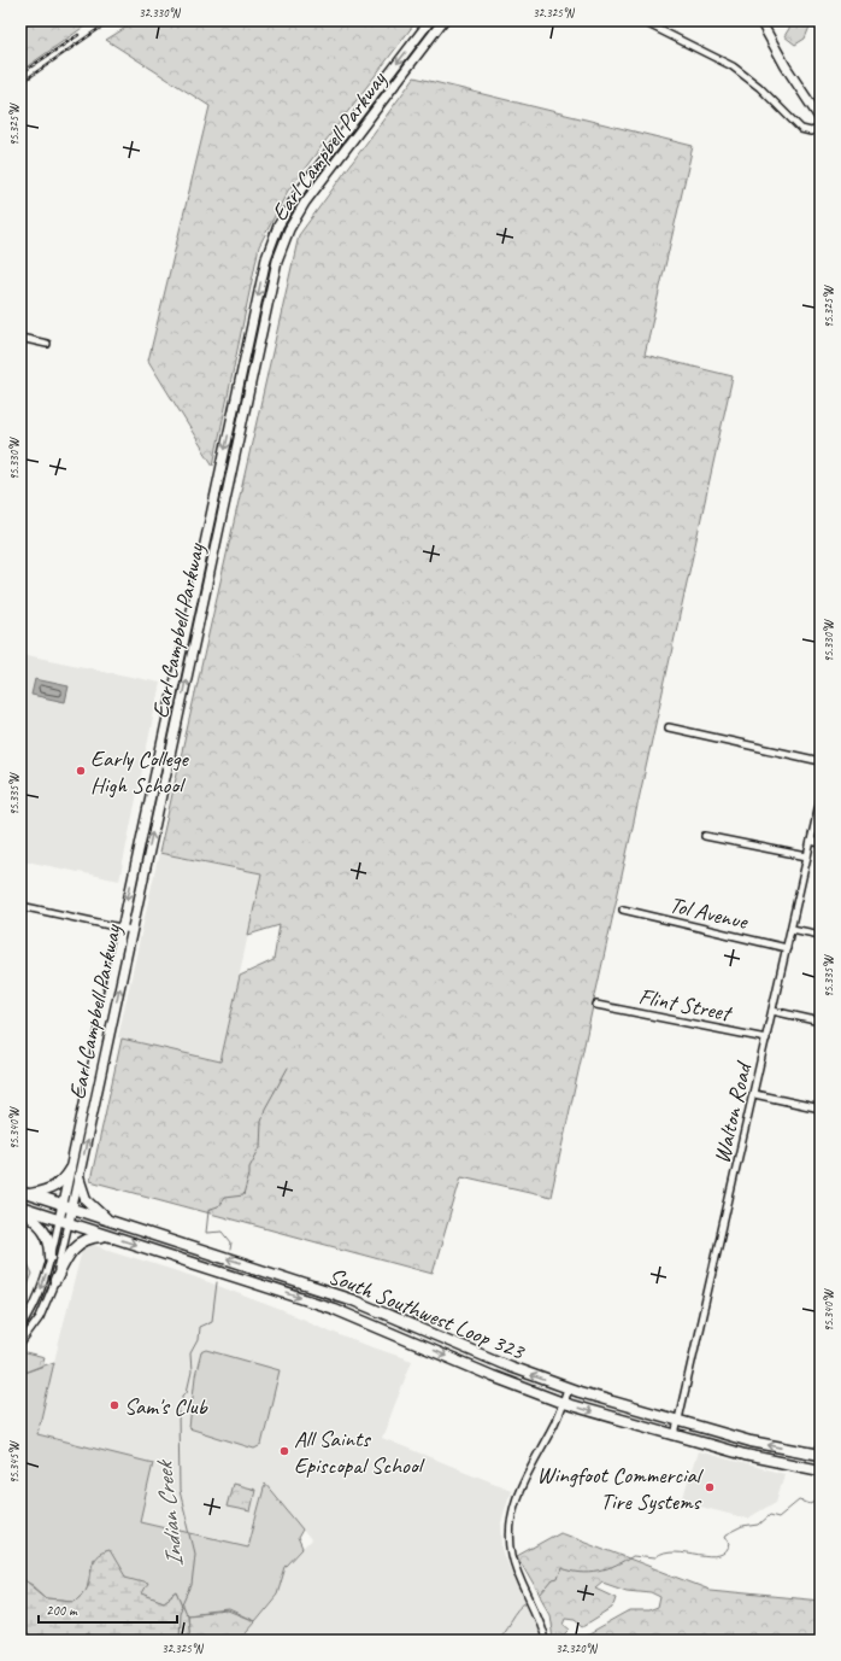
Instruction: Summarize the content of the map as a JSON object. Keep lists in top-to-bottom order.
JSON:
{
  "streets": {
    "highway": ["South Southwest Loop 323"],
    "main road": ["Earl Campbell Parkway"],
    "street": ["Tol Avenue", "Flint Street", "Walton Road"]
  },
  "crossings": [
    ["Earl Campbell Parkway", "South Southwest Loop 323"],
    ["Tol Avenue", "Walton Road"],
    ["Flint Street", "Walton Road"],
    ["Walton Road", "South Southwest Loop 323"]
  ],
  "water": ["Indian Creek"],
  "places": [
    "Early College High School",
    "Sam's Club",
    "All Saints Episcopal School",
    "Wingfoot Commercial Tire Systems"
  ],
  "scale_bar": "200 m",
  "coordinates": [
    "32.330°N",
    "32.325°N",
    "95.325°W",
    "95.330°W",
    "95.335°W",
    "95.340°W",
    "95.345°W",
    "32.320°N"
  ]
}
